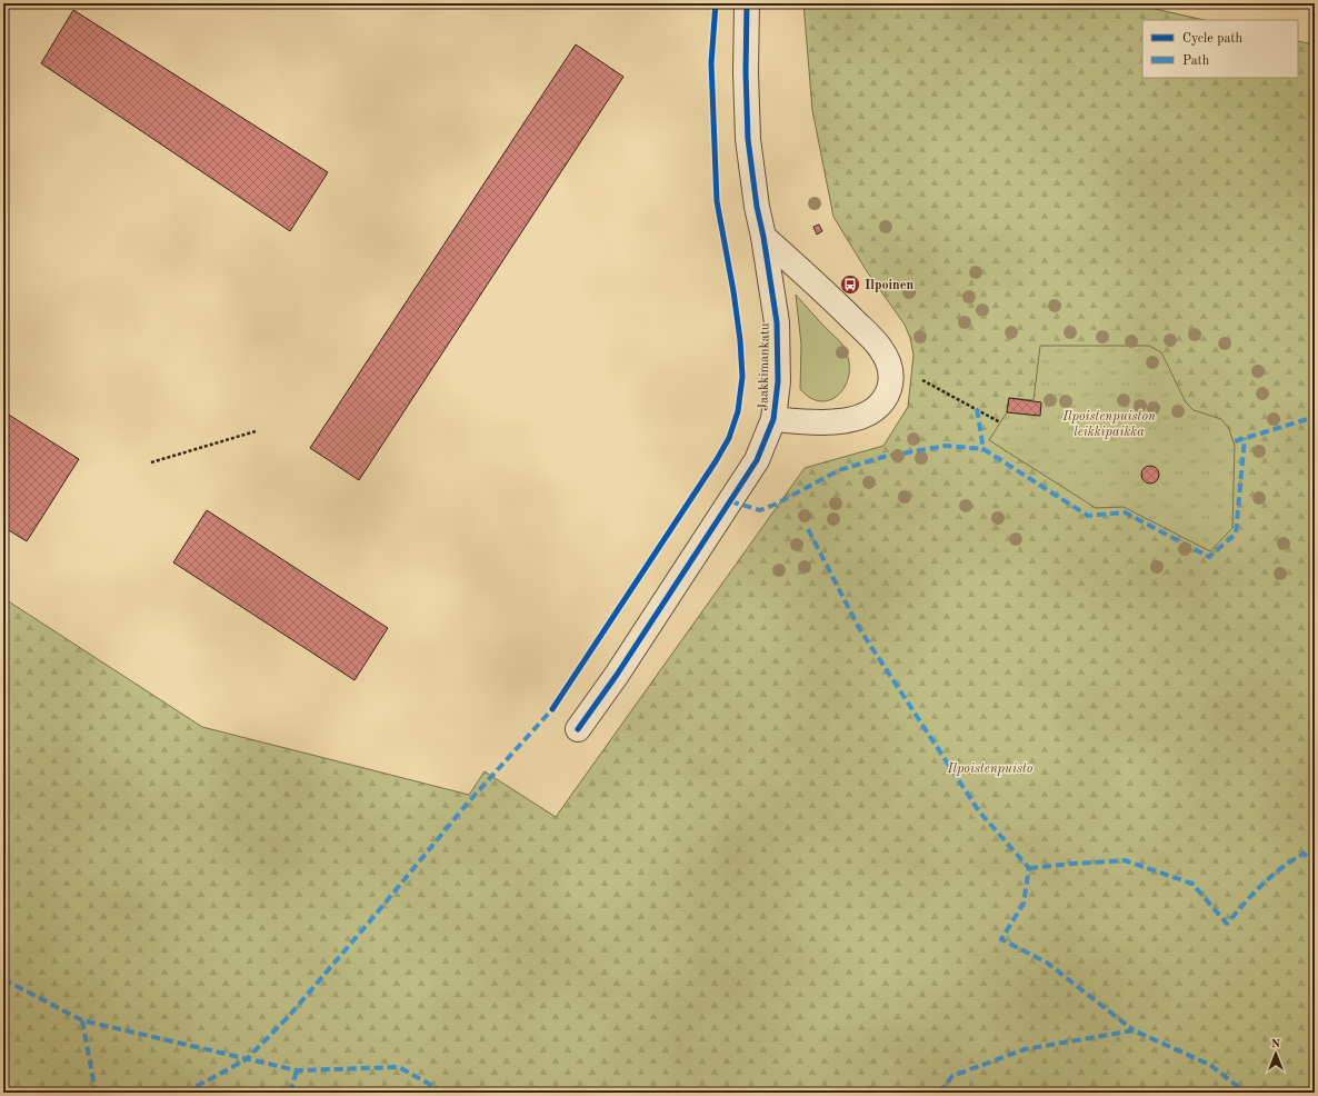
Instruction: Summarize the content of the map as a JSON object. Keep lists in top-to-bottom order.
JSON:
{
  "streets": {
    "street": ["Jaakkimankatu"]
  },
  "parks": ["Ilpoistenpuiston leikkipaikka", "Ilpoistenpuisto"],
  "places": {
    "bus stop": ["Ilpoinen"]
  },
  "legend": ["Cycle path", "Path"],
  "north": "top"
}
